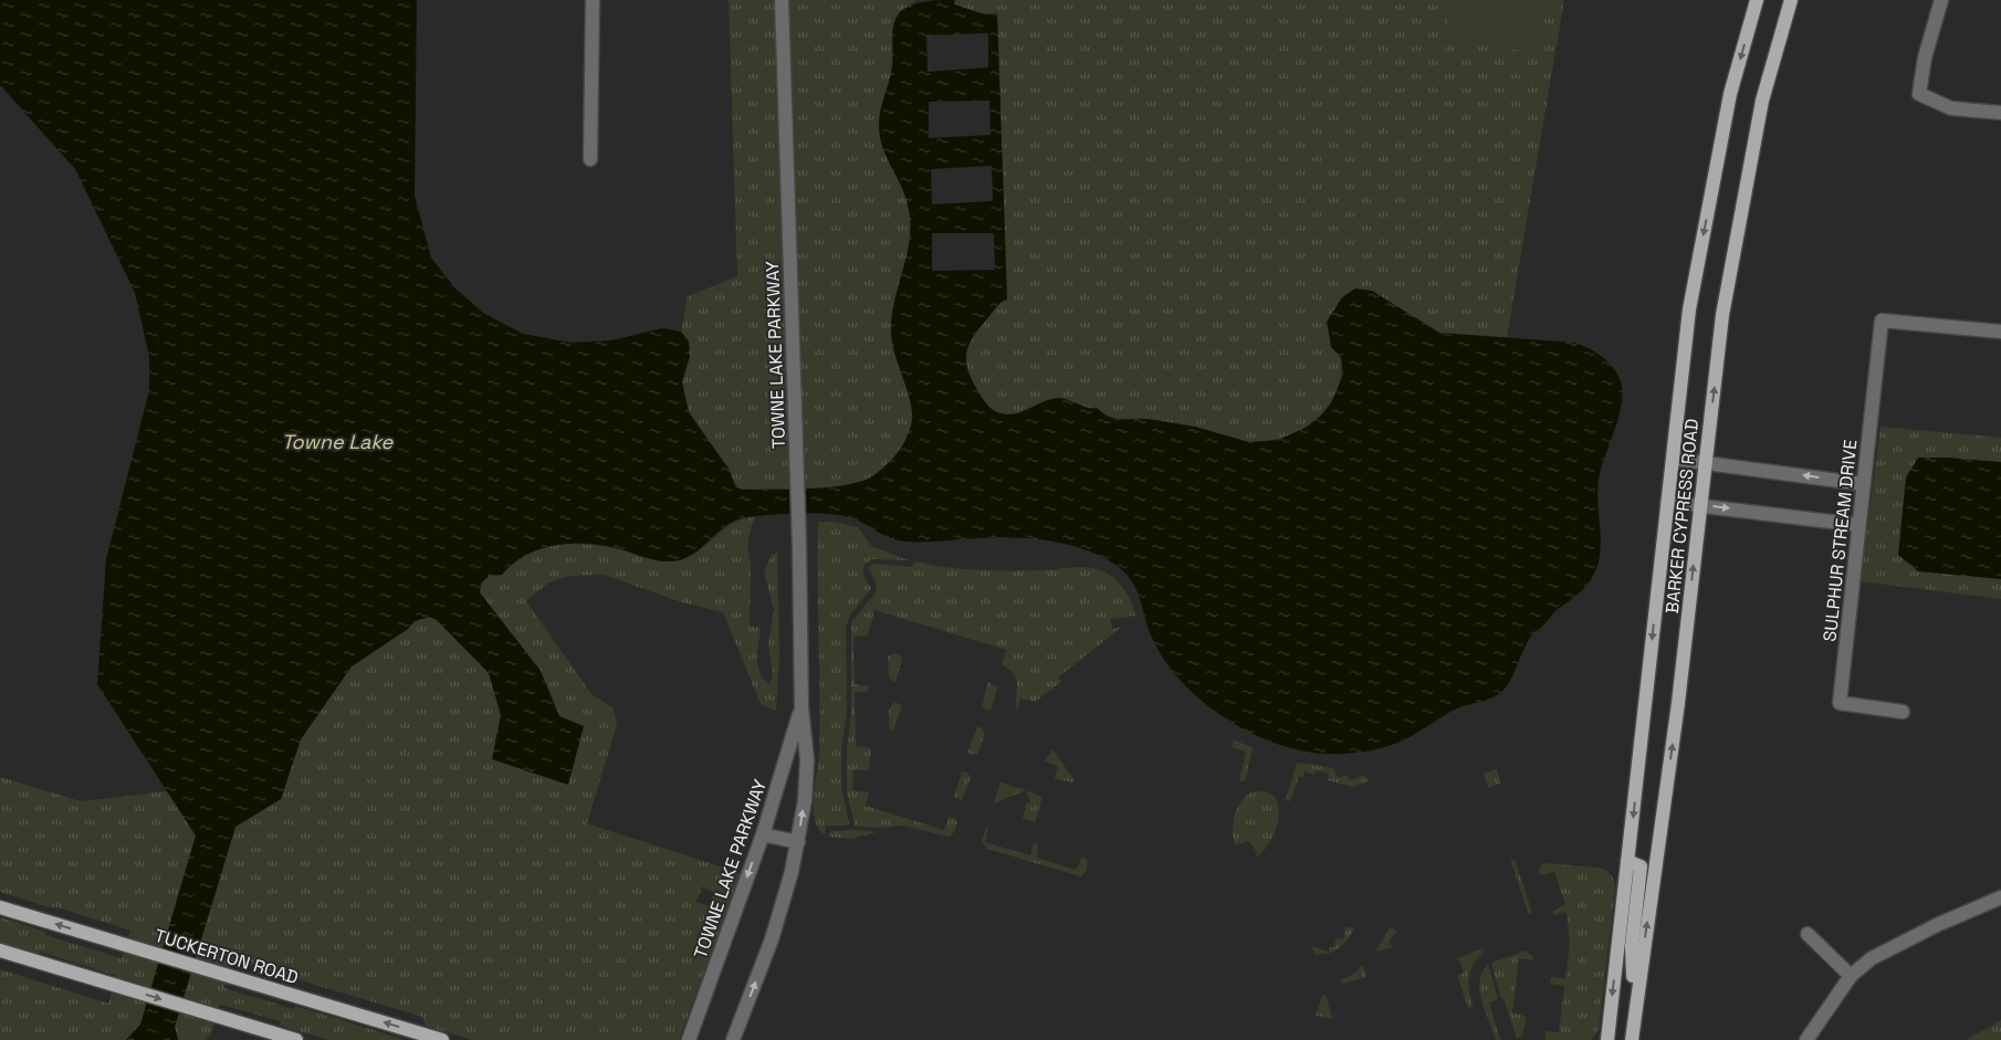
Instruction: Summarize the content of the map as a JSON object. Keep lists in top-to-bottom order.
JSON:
{
  "streets": {
    "main road": ["BARKER CYPRESS ROAD", "TUCKERTON ROAD"],
    "street": ["TOWNE LAKE PARKWAY", "SULPHUR STREAM DRIVE"]
  },
  "water": ["Towne Lake"]
}
